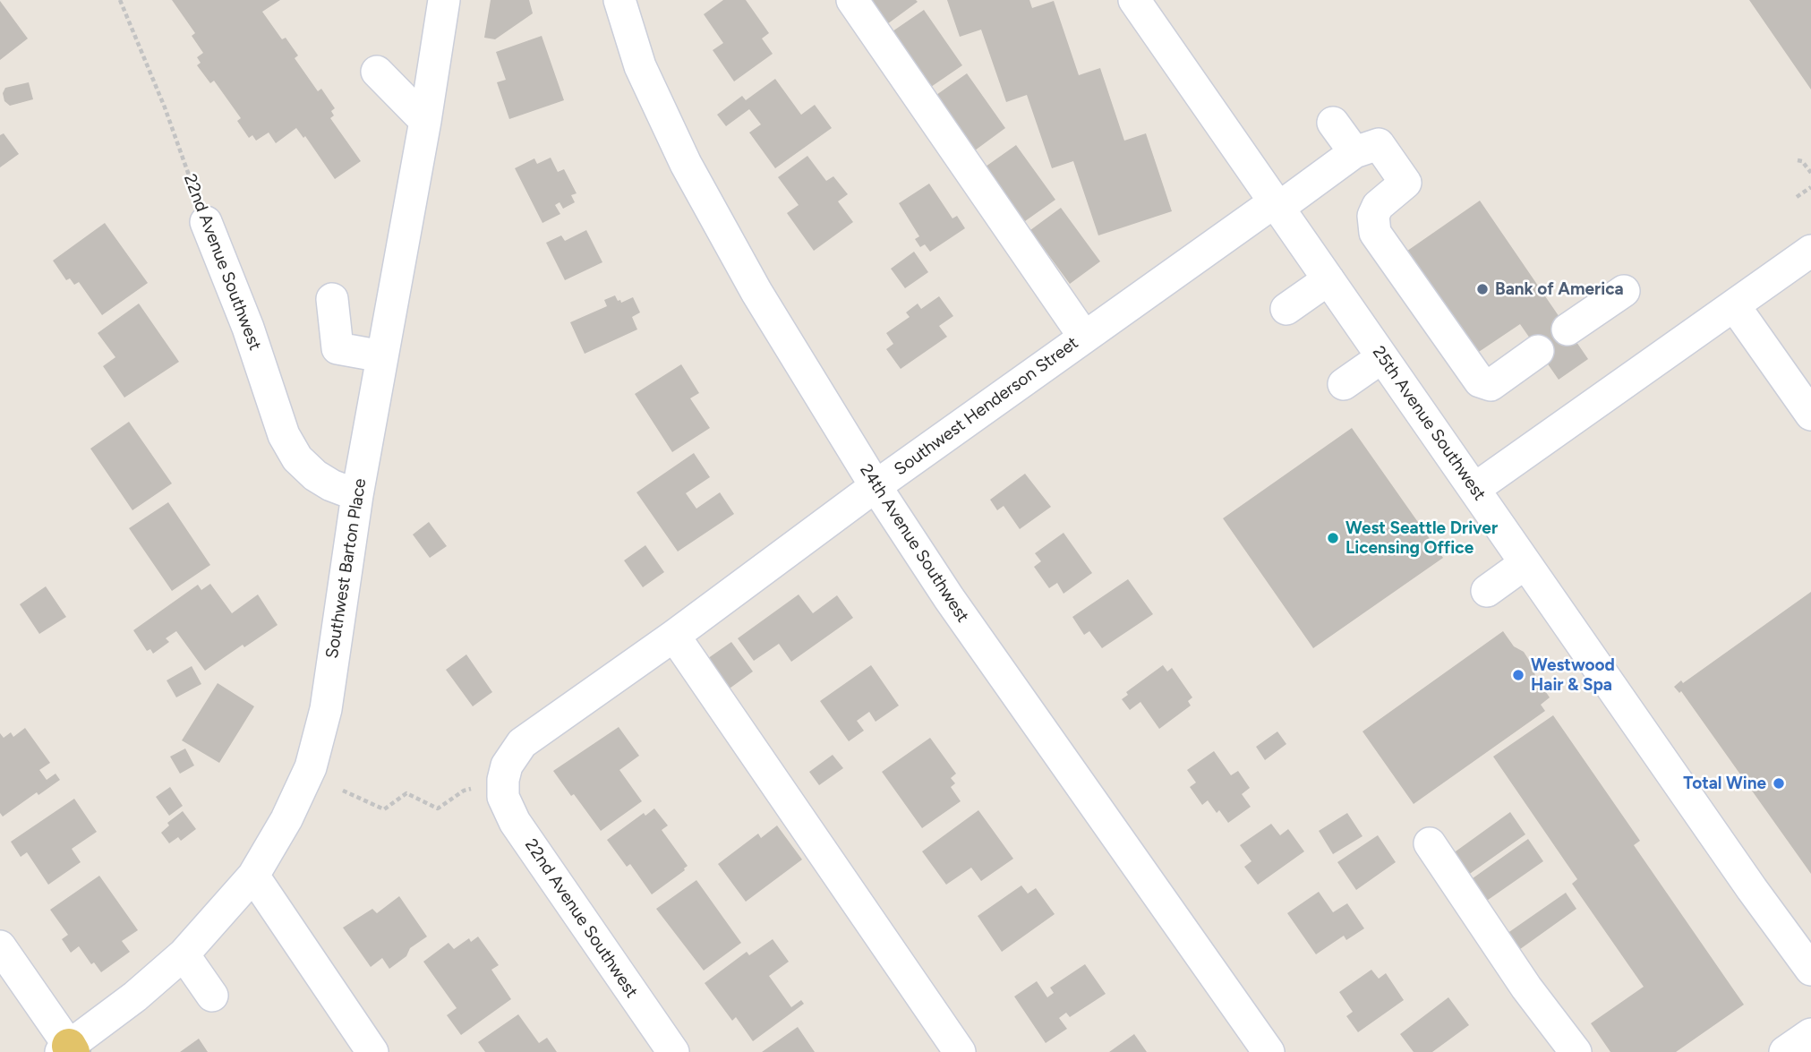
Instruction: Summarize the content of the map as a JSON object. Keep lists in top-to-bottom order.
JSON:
{
  "streets": {
    "street": [
      "22nd Avenue Southwest",
      "Southwest Henderson Street",
      "25th Avenue Southwest",
      "24th Avenue Southwest",
      "Southwest Barton Place"
    ]
  },
  "crossings": [
    ["22nd Avenue Southwest", "Southwest Henderson Street"],
    ["22nd Avenue Southwest", "Southwest Barton Place"],
    ["Southwest Henderson Street", "25th Avenue Southwest"],
    ["Southwest Henderson Street", "24th Avenue Southwest"]
  ],
  "places": [
    "Bank of America",
    "West Seattle Driver Licensing Office",
    "Westwood Hair & Spa",
    "Total Wine"
  ]
}
